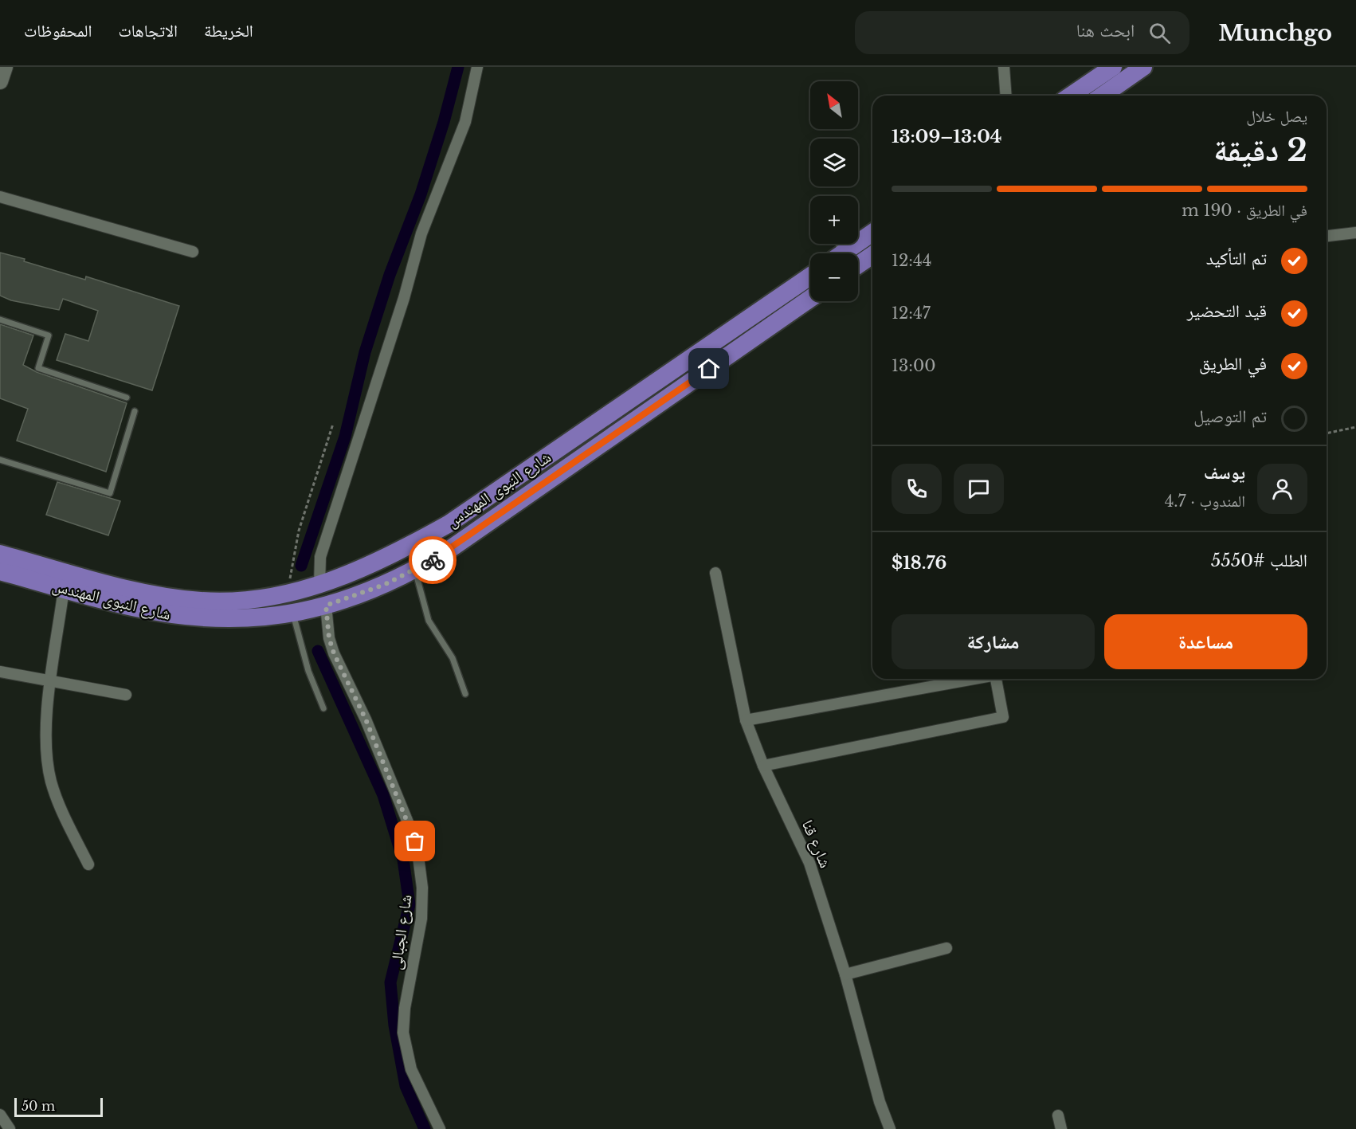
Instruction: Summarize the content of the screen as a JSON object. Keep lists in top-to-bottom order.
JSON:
{
  "streets": {
    "main road": ["شارع النبوى المهندس"],
    "street": ["شارع قنا", "شارع الجبالى"]
  },
  "crossings": [
    ["شارع النبوى المهندس", "شارع الجبالى"]
  ],
  "scale_bar": "50 m",
  "north": "top left",
  "page": {
    "header": "Munchgo",
    "search": "ابحث هنا",
    "nav": ["الخريطة", "الاتجاهات", "المحفوظات"],
    "map_buttons": ["+", "−"],
    "heading": ["2 دقيقة", "يصل خلال", "13:04–13:09"],
    "panel": [
      "يوسف",
      "المندوب · 4.7",
      "الطلب #5550",
      "$18.76"
    ],
    "bar": "في الطريق · 190 m",
    "list": [
      ["تم التأكيد", "12:44"],
      ["قيد التحضير", "12:47"],
      ["في الطريق", "13:00"],
      "تم التوصيل"
    ],
    "buttons": ["مساعدة", "مشاركة"],
    "scale": "50 m"
  }
}
